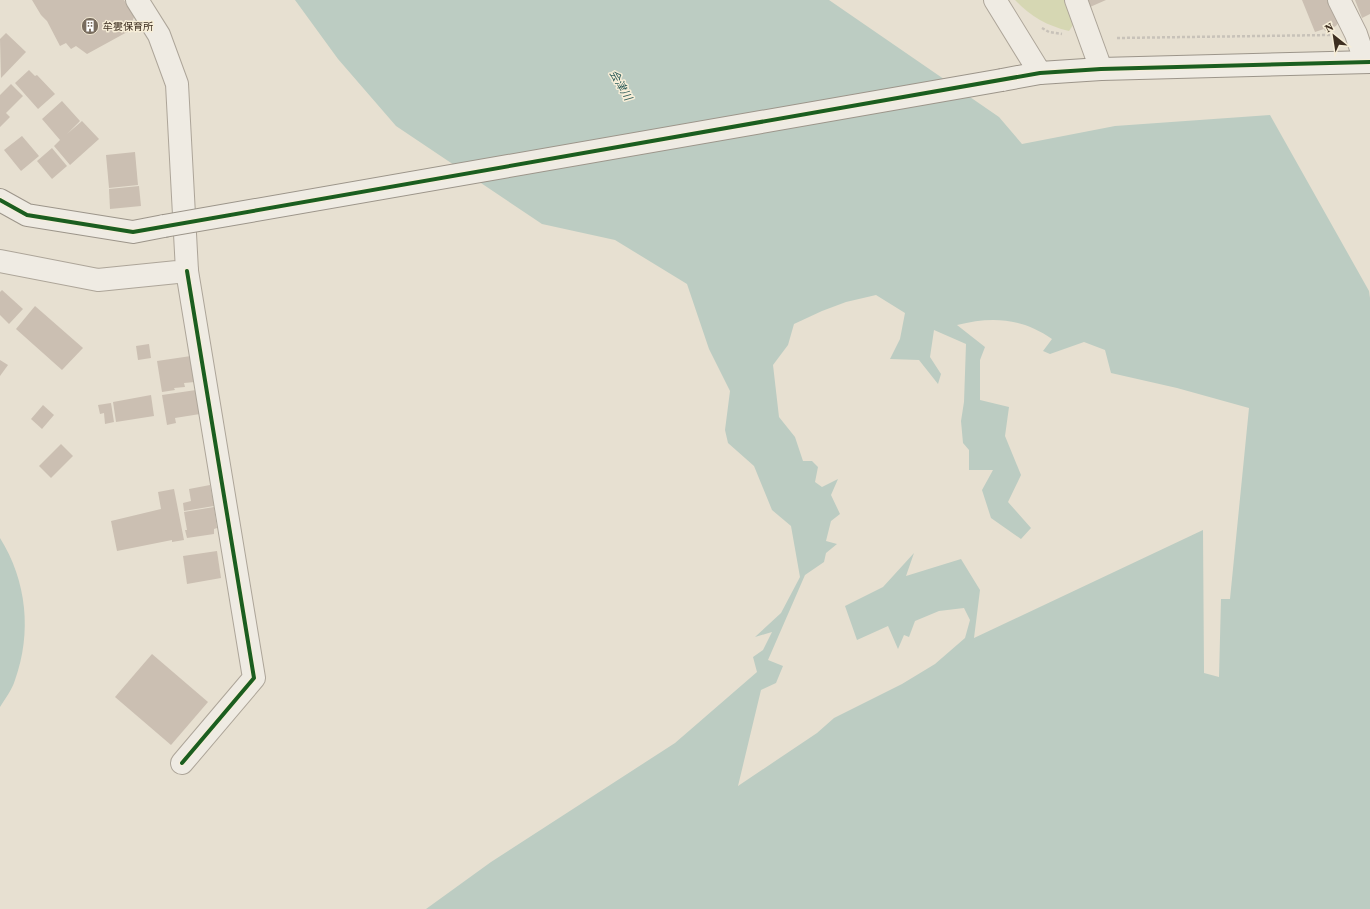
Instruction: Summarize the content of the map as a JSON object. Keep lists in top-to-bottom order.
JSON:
{
  "water": ["会津川"],
  "places": {
    "building": ["牟婁保育所"]
  },
  "north": "top left"
}
